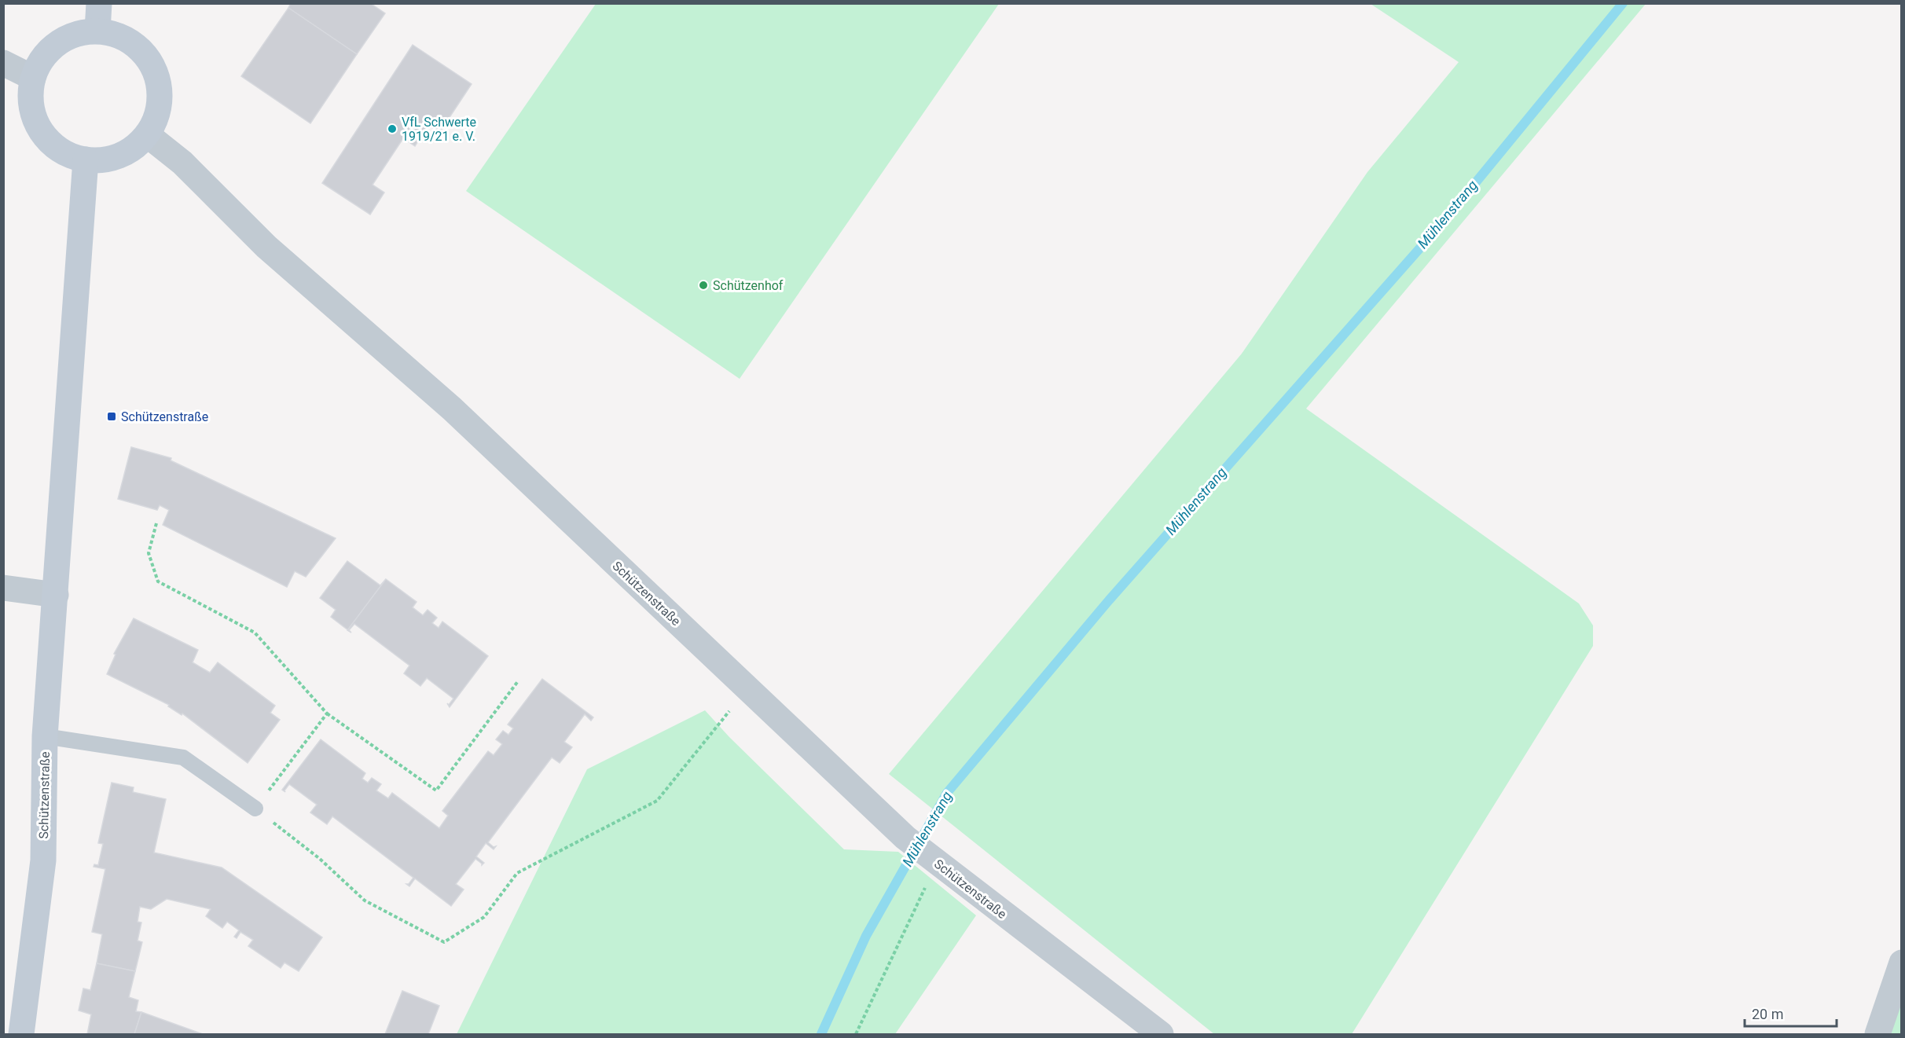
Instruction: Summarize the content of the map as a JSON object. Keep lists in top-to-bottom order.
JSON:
{
  "streets": {
    "main road": ["Schützenstraße"]
  },
  "water": ["Mühlenstrang"],
  "places": {
    "other": ["VfL Schwerte 1919/21 e. V.", "Schützenhof"],
    "transit": ["Schützenstraße"]
  },
  "scale_bar": "20 m"
}
